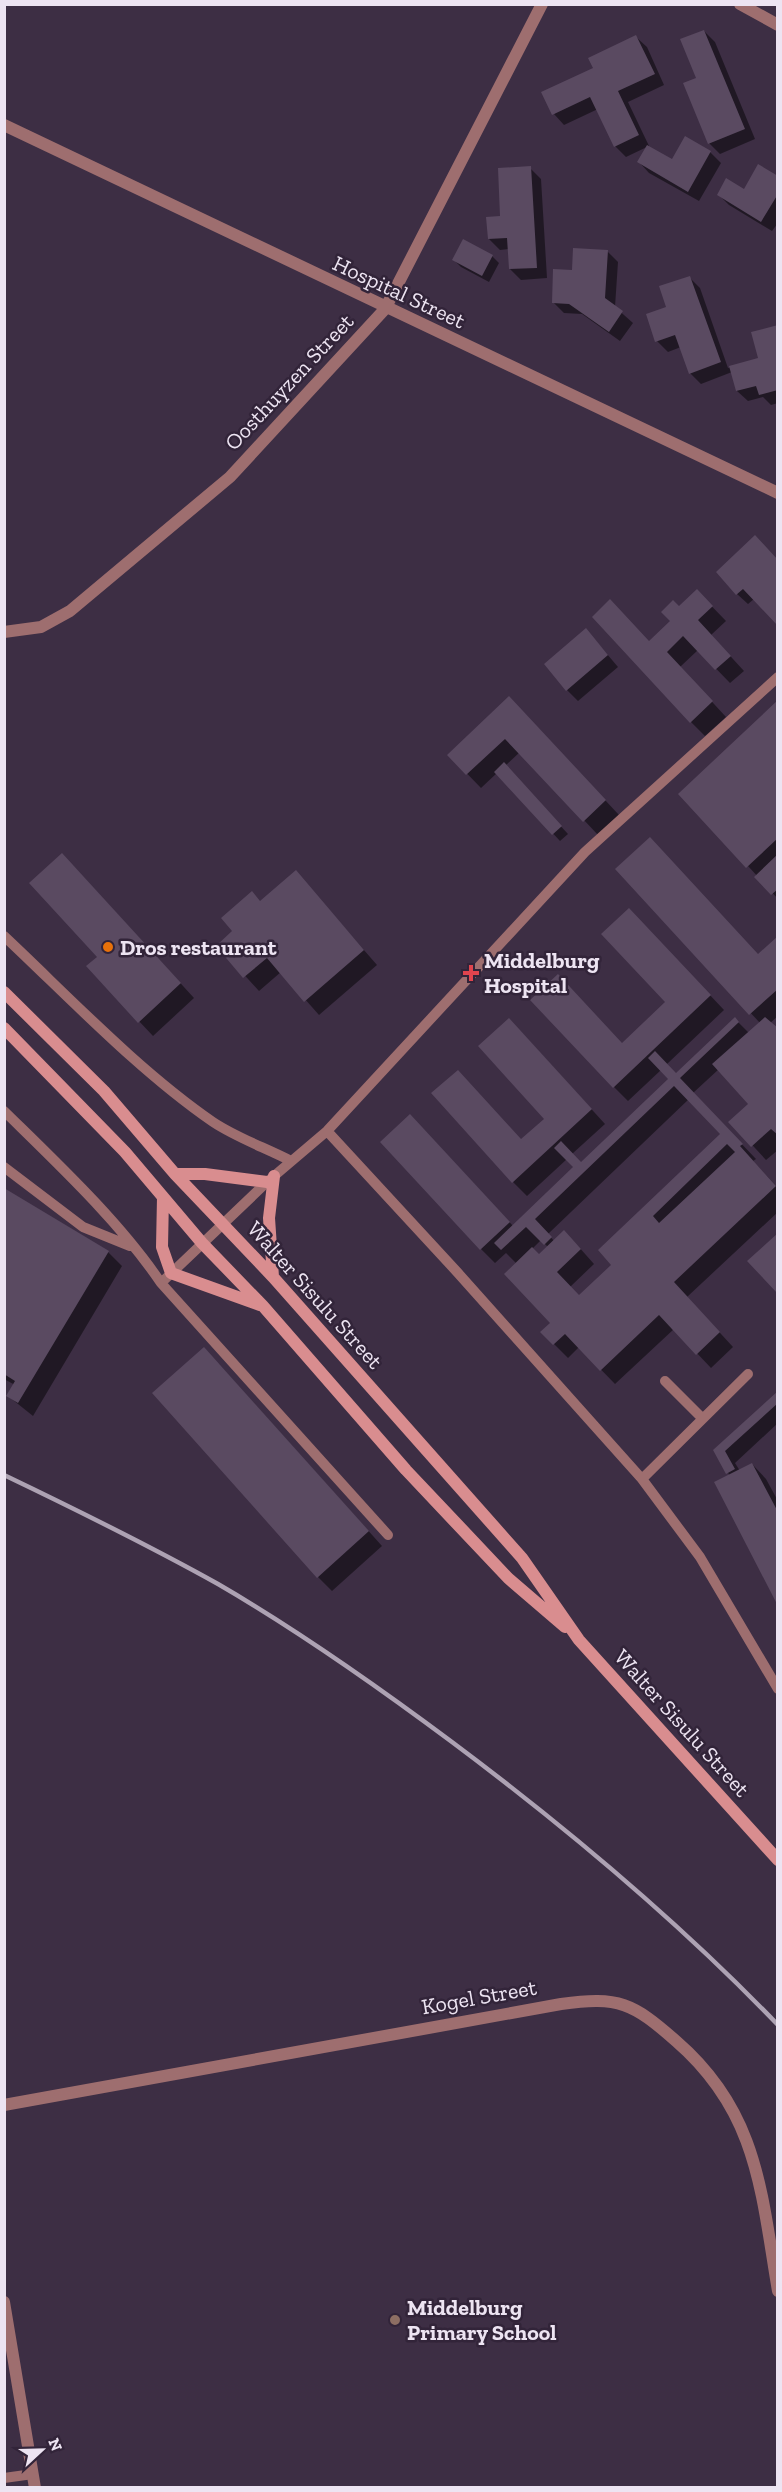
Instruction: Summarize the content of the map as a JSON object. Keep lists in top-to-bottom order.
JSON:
{
  "streets": {
    "main road": ["Walter Sisulu Street"],
    "street": ["Hospital Street", "Oosthuyzen Street", "Kogel Street"]
  },
  "crossings": [
    ["Hospital Street", "Oosthuyzen Street"]
  ],
  "places": {
    "other": ["Dros restaurant", "Middelburg Primary School"],
    "health": ["Middelburg Hospital"]
  },
  "north": "right"
}
